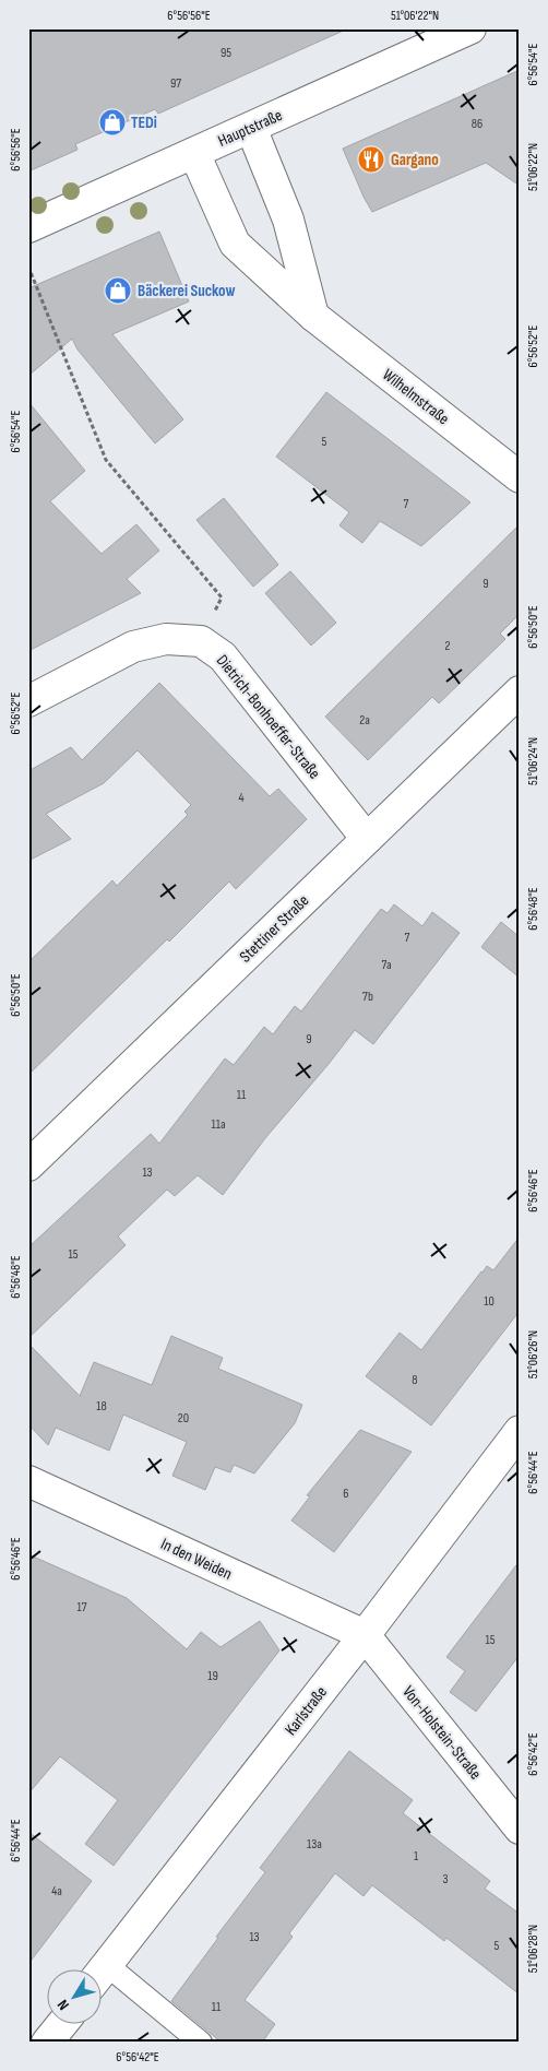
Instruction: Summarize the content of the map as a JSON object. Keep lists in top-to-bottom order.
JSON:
{
  "streets": {
    "street": [
      "Hauptstraße",
      "Wilhelmstraße",
      "Dietrich-Bonhoeffer-Straße",
      "Stettiner Straße",
      "In den Weiden",
      "Karlstraße",
      "Von-Holstein-Straße"
    ]
  },
  "crossings": [
    ["Hauptstraße", "Wilhelmstraße"],
    ["Dietrich-Bonhoeffer-Straße", "Stettiner Straße"],
    ["In den Weiden", "Karlstraße"],
    ["In den Weiden", "Von-Holstein-Straße"],
    ["Karlstraße", "Von-Holstein-Straße"]
  ],
  "places": {
    "shop": ["TEDi", "Bäckerei Suckow"],
    "restaurant": ["Gargano"]
  },
  "house_numbers": [
    "95",
    "97",
    "86",
    "5",
    "7",
    "9",
    "2",
    "2a",
    "4",
    "7",
    "7a",
    "7b",
    "9",
    "11",
    "11a",
    "13",
    "15",
    "10",
    "8",
    "18",
    "20",
    "6",
    "17",
    "15",
    "19",
    "13a",
    "1",
    "3",
    "4a",
    "13",
    "5",
    "11"
  ],
  "north": "bottom left",
  "coordinates": [
    "6°56'56\"E",
    "51°06'22\"N",
    "6°56'54\"E",
    "6°56'52\"E",
    "6°56'50\"E",
    "51°06'24\"N",
    "6°56'48\"E",
    "6°56'46\"E",
    "51°06'26\"N",
    "6°56'44\"E",
    "6°56'42\"E",
    "51°06'28\"N"
  ]
}
